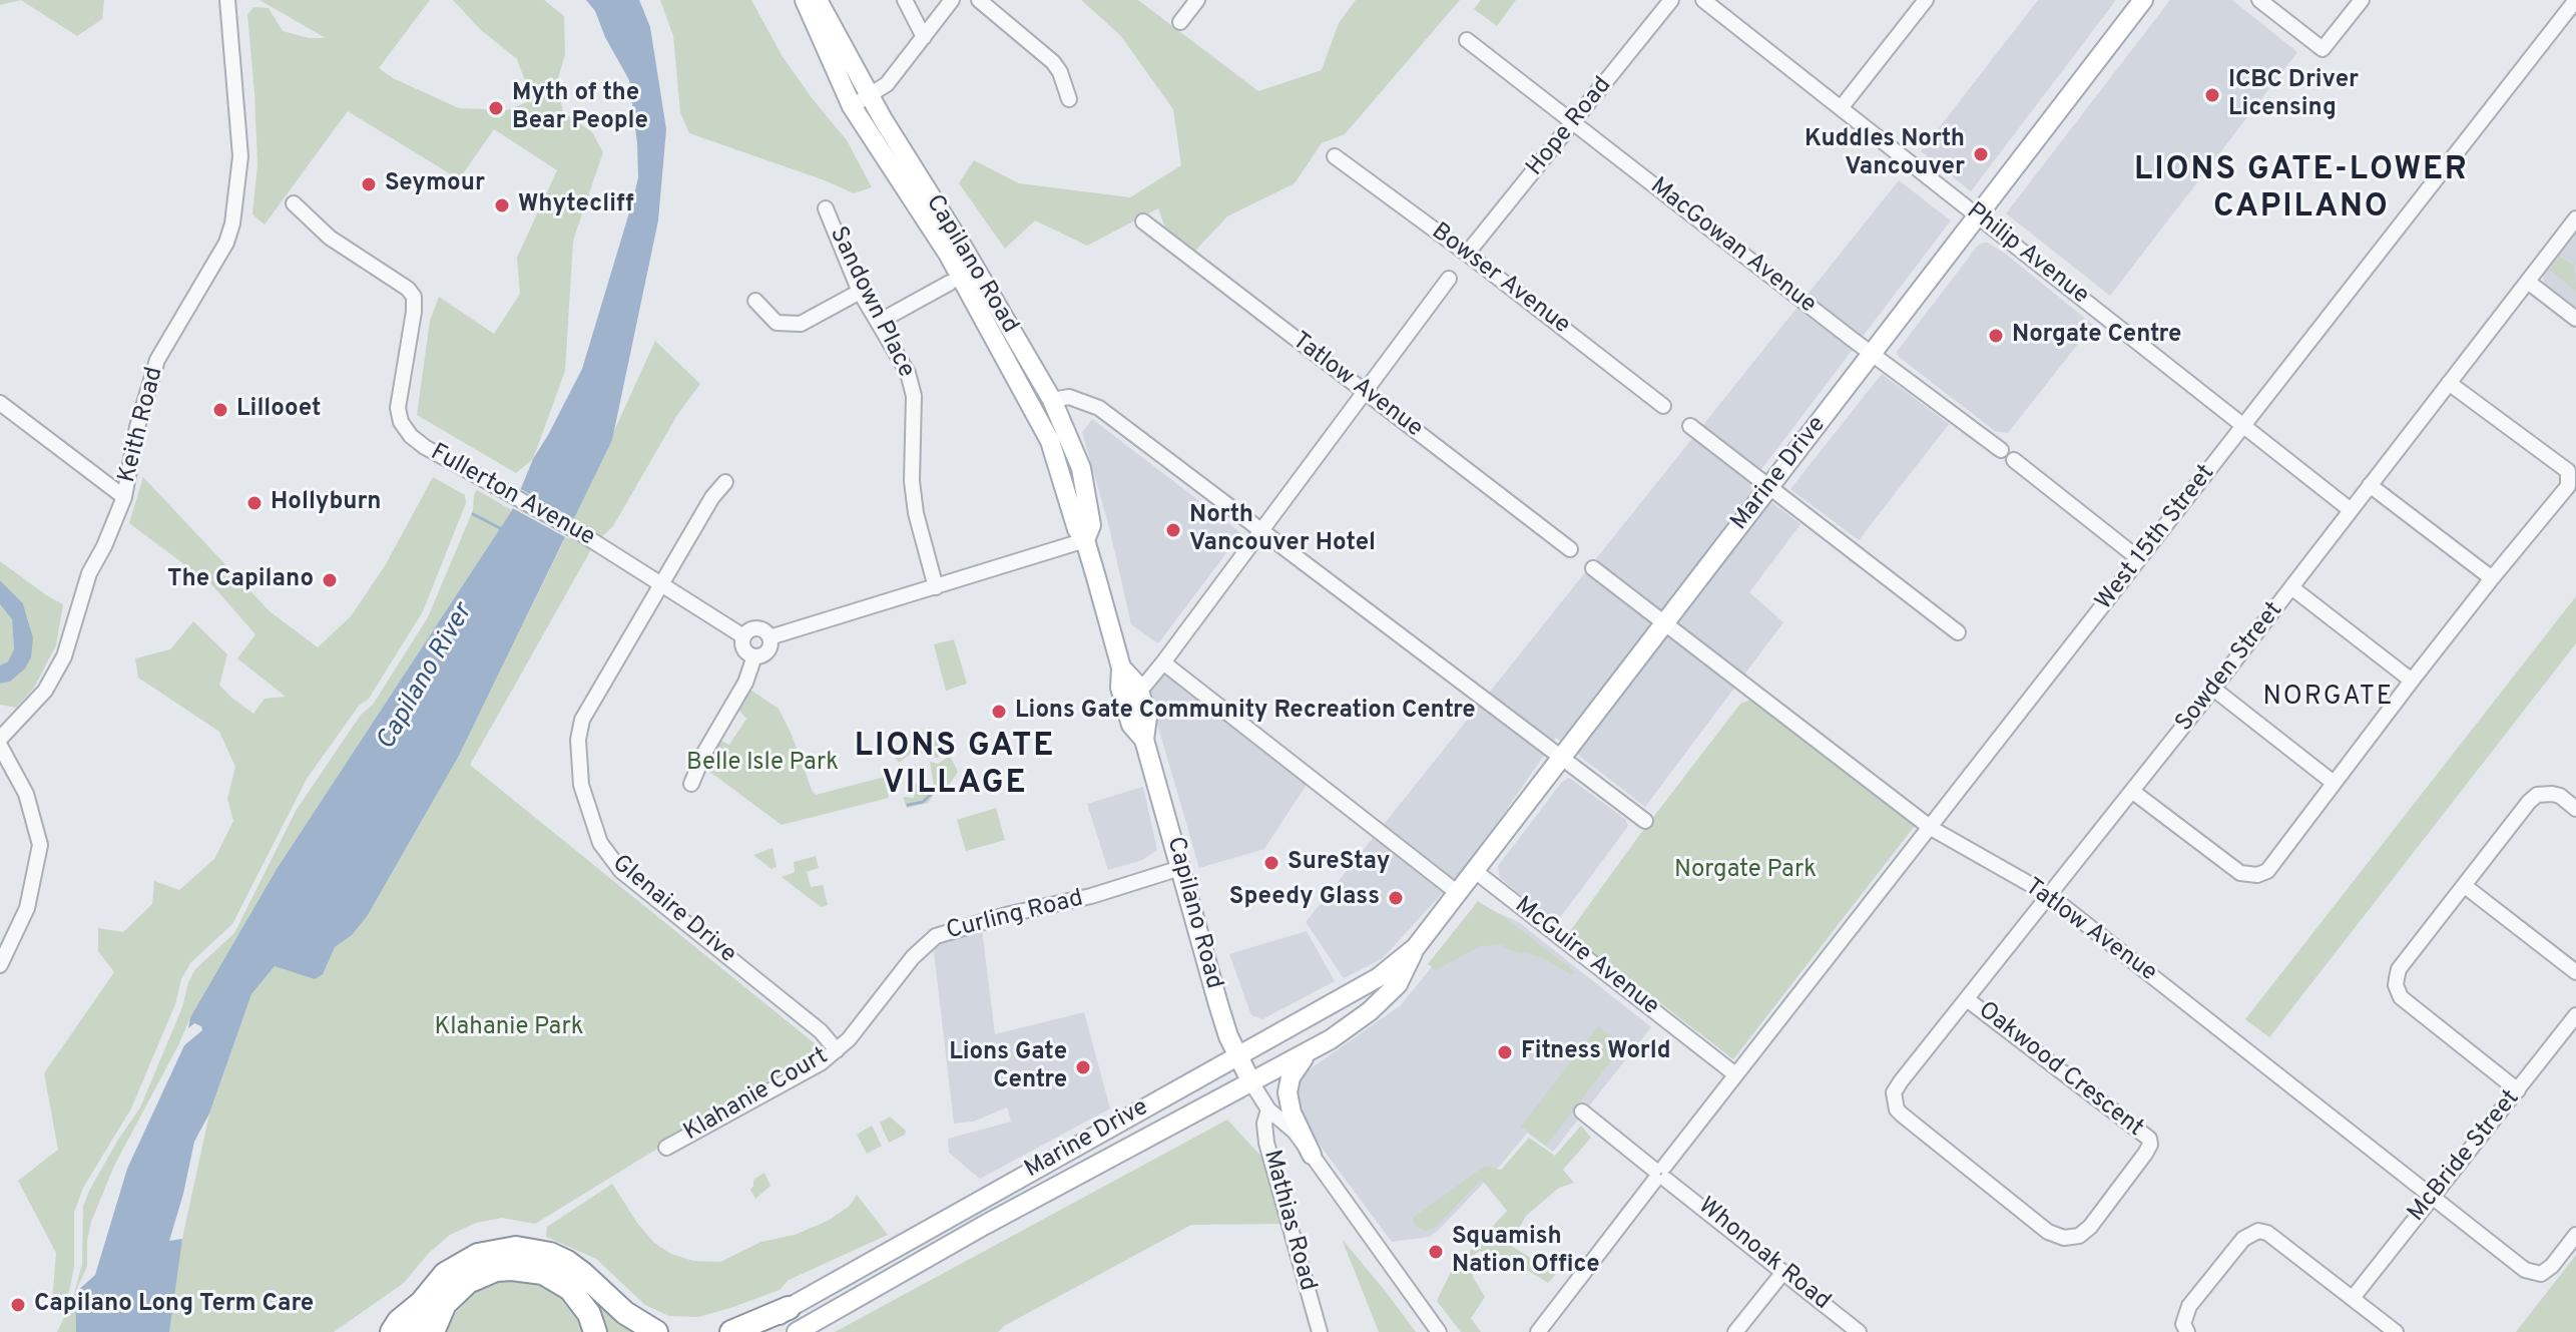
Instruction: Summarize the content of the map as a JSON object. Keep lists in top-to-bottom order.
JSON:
{
  "streets": {
    "main road": ["Capilano Road", "Marine Drive"],
    "street": [
      "Hope Road",
      "MacGowan Avenue",
      "Philip Avenue",
      "Bowser Avenue",
      "Sandown Place",
      "Tatlow Avenue",
      "Keith Road",
      "Fullerton Avenue",
      "West 15th Street",
      "Sowden Street",
      "Glenaire Drive",
      "Curling Road",
      "McGuire Avenue",
      "Oakwood Crescent",
      "Klahanie Court",
      "McBride Street",
      "Mathias Road",
      "Whonoak Road"
    ]
  },
  "crossings": [
    ["Hope Road", "MacGowan Avenue"],
    ["Hope Road", "Bowser Avenue"],
    ["MacGowan Avenue", "Marine Drive"],
    ["Philip Avenue", "Marine Drive"],
    ["Philip Avenue", "West 15th Street"],
    ["Philip Avenue", "Sowden Street"],
    ["Capilano Road", "Marine Drive"],
    ["Capilano Road", "Curling Road"],
    ["Tatlow Avenue", "Marine Drive"],
    ["Tatlow Avenue", "West 15th Street"],
    ["Tatlow Avenue", "Sowden Street"],
    ["Tatlow Avenue", "McBride Street"],
    ["Marine Drive", "McGuire Avenue"],
    ["Fullerton Avenue", "Glenaire Drive"],
    ["West 15th Street", "McGuire Avenue"],
    ["West 15th Street", "Whonoak Road"],
    ["Sowden Street", "Oakwood Crescent"],
    ["Glenaire Drive", "Curling Road"],
    ["Glenaire Drive", "Klahanie Court"],
    ["Curling Road", "Klahanie Court"]
  ],
  "districts": ["LIONS GATE-LOWER CAPILANO", "NORGATE", "LIONS GATE VILLAGE"],
  "water": ["Capilano River"],
  "parks": ["Belle Isle Park", "Norgate Park", "Klahanie Park"],
  "places": [
    "ICBC Driver Licensing",
    "Myth of the Bear People",
    "Kuddles North Vancouver",
    "Seymour",
    "Whytecliff",
    "Norgate Centre",
    "Lillooet",
    "Hollyburn",
    "North Vancouver Hotel",
    "The Capilano",
    "Lions Gate Community Recreation Centre",
    "SureStay",
    "Speedy Glass",
    "Fitness World",
    "Lions Gate Centre",
    "Squamish Nation Office",
    "Capilano Long Term Care"
  ]
}
